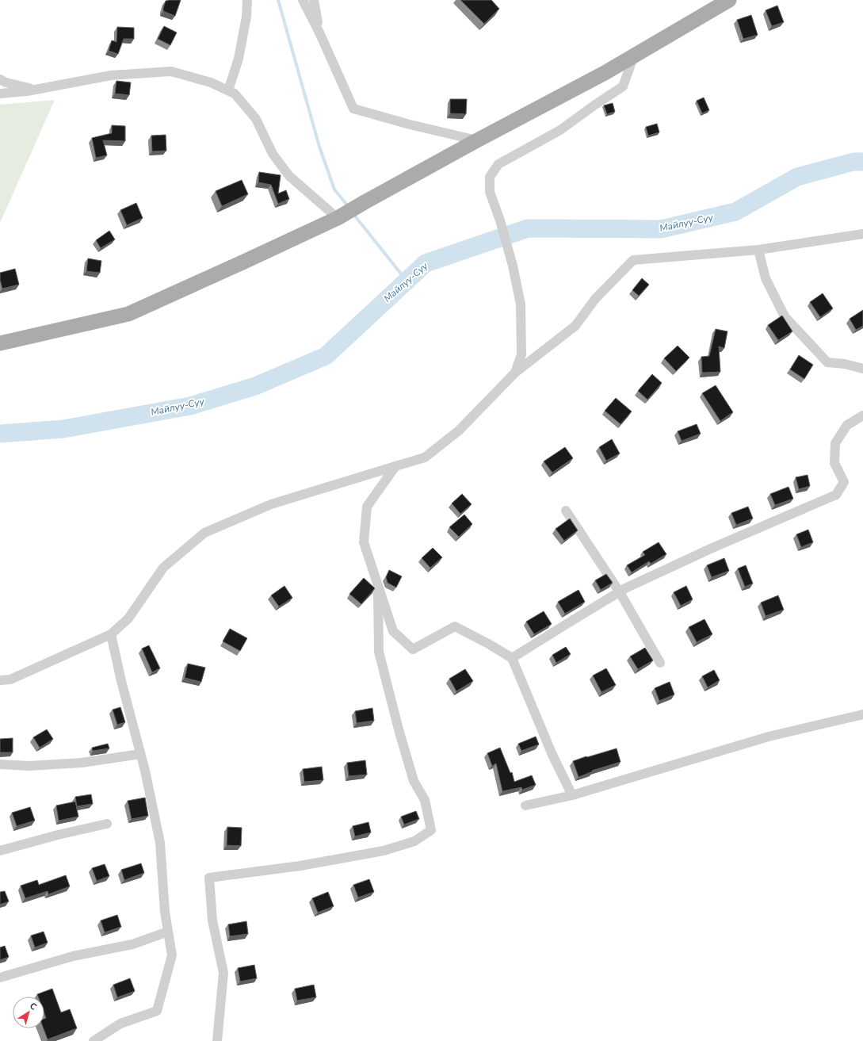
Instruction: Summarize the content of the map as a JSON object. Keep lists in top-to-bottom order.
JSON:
{
  "water": ["Майлуу-Суу"],
  "north": "top right"
}
